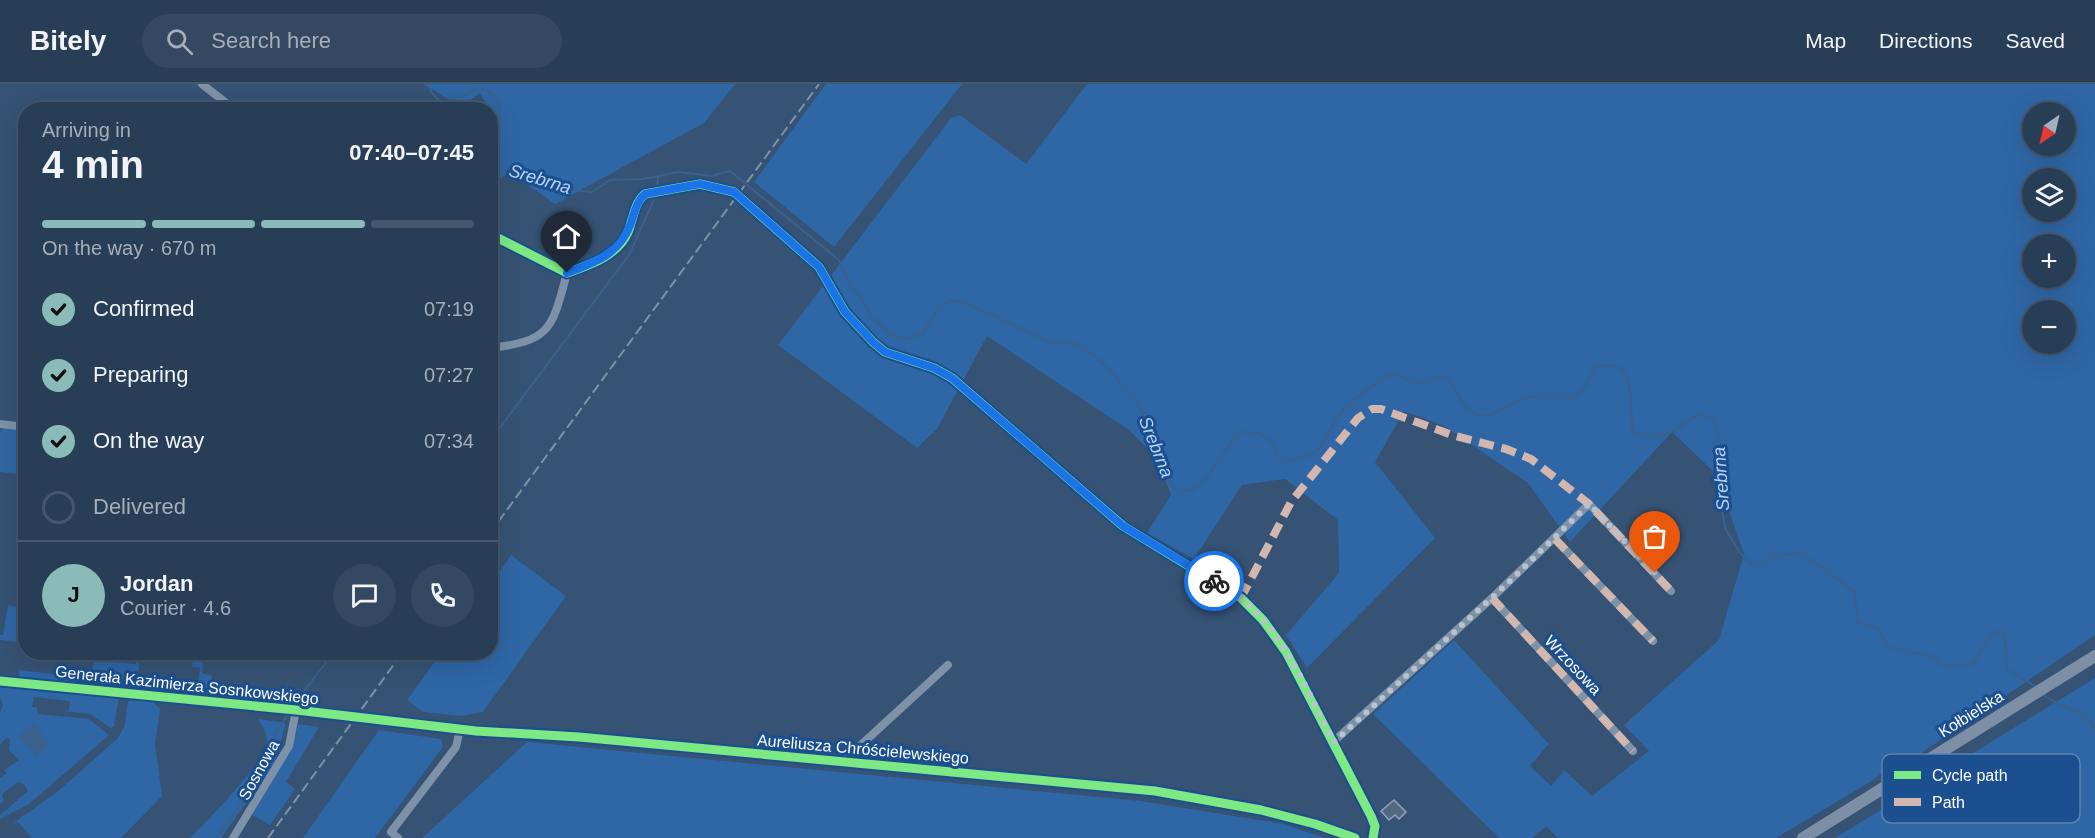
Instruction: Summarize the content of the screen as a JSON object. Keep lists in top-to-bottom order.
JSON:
{
  "streets": {
    "main road": ["Kołbielska"],
    "street": [
      "Wrzosowa",
      "Generała Kazimierza Sosnkowskiego",
      "Aureliusza Chróścielewskiego",
      "Sosnowa"
    ]
  },
  "crossings": [
    ["Generała Kazimierza Sosnkowskiego", "Sosnowa"]
  ],
  "water": ["Srebrna"],
  "legend": ["Cycle path", "Path"],
  "north": "bottom left",
  "page": {
    "header": "Bitely",
    "search": "Search here",
    "nav": ["Map", "Directions", "Saved"],
    "map_buttons": ["+", "−"],
    "heading": ["4 min", "Arriving in", "07:40–07:45"],
    "panel": ["Jordan", "Courier · 4.6"],
    "bar": "On the way · 670 m",
    "list": [
      ["Confirmed", "07:19"],
      ["Preparing", "07:27"],
      ["On the way", "07:34"],
      "Delivered"
    ],
    "round": "J"
  }
}
